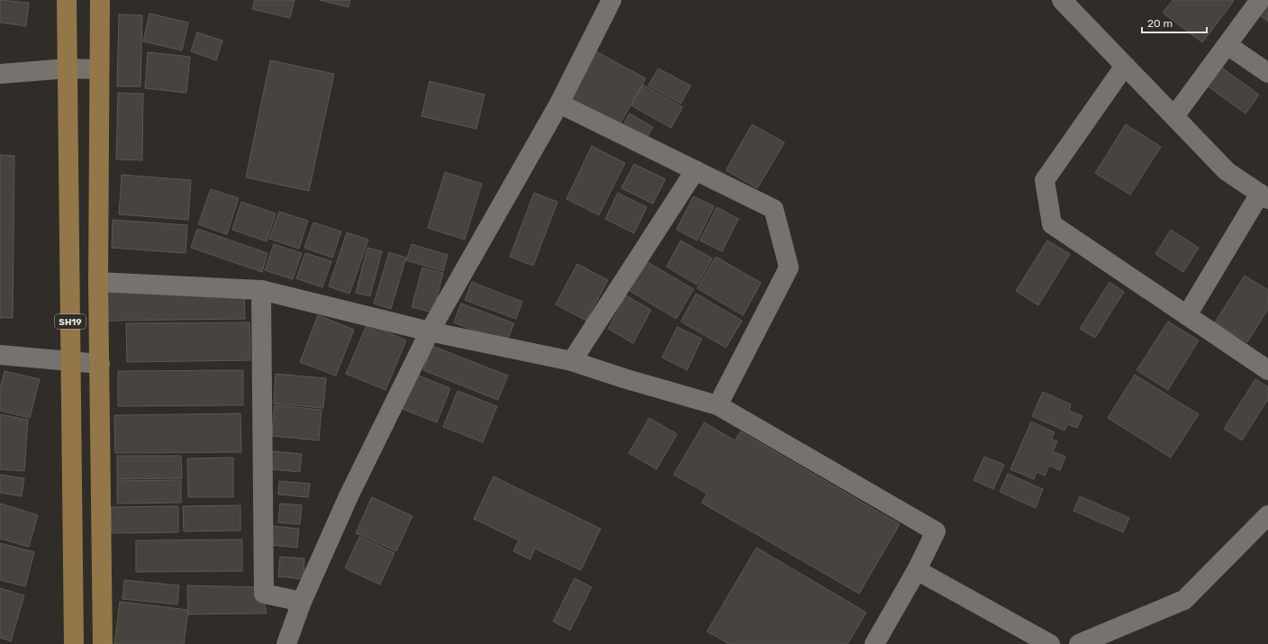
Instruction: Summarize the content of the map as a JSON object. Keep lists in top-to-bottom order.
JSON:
{
  "streets": {
    "main road": ["SH19"]
  },
  "scale_bar": "20 m"
}
